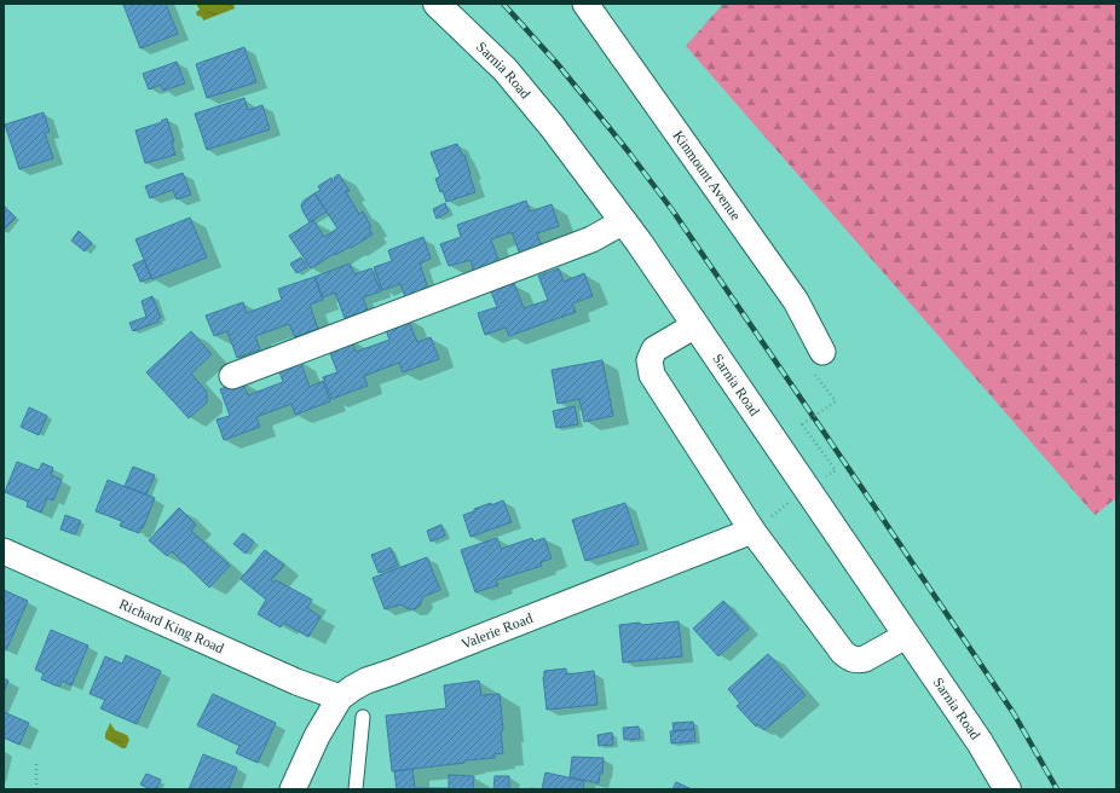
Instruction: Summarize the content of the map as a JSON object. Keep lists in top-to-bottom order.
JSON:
{
  "streets": {
    "main road": ["Sarnia Road"],
    "street": ["Kinmount Avenue", "Richard King Road", "Valerie Road"]
  },
  "crossings": [
    ["Richard King Road", "Valerie Road"]
  ]
}
